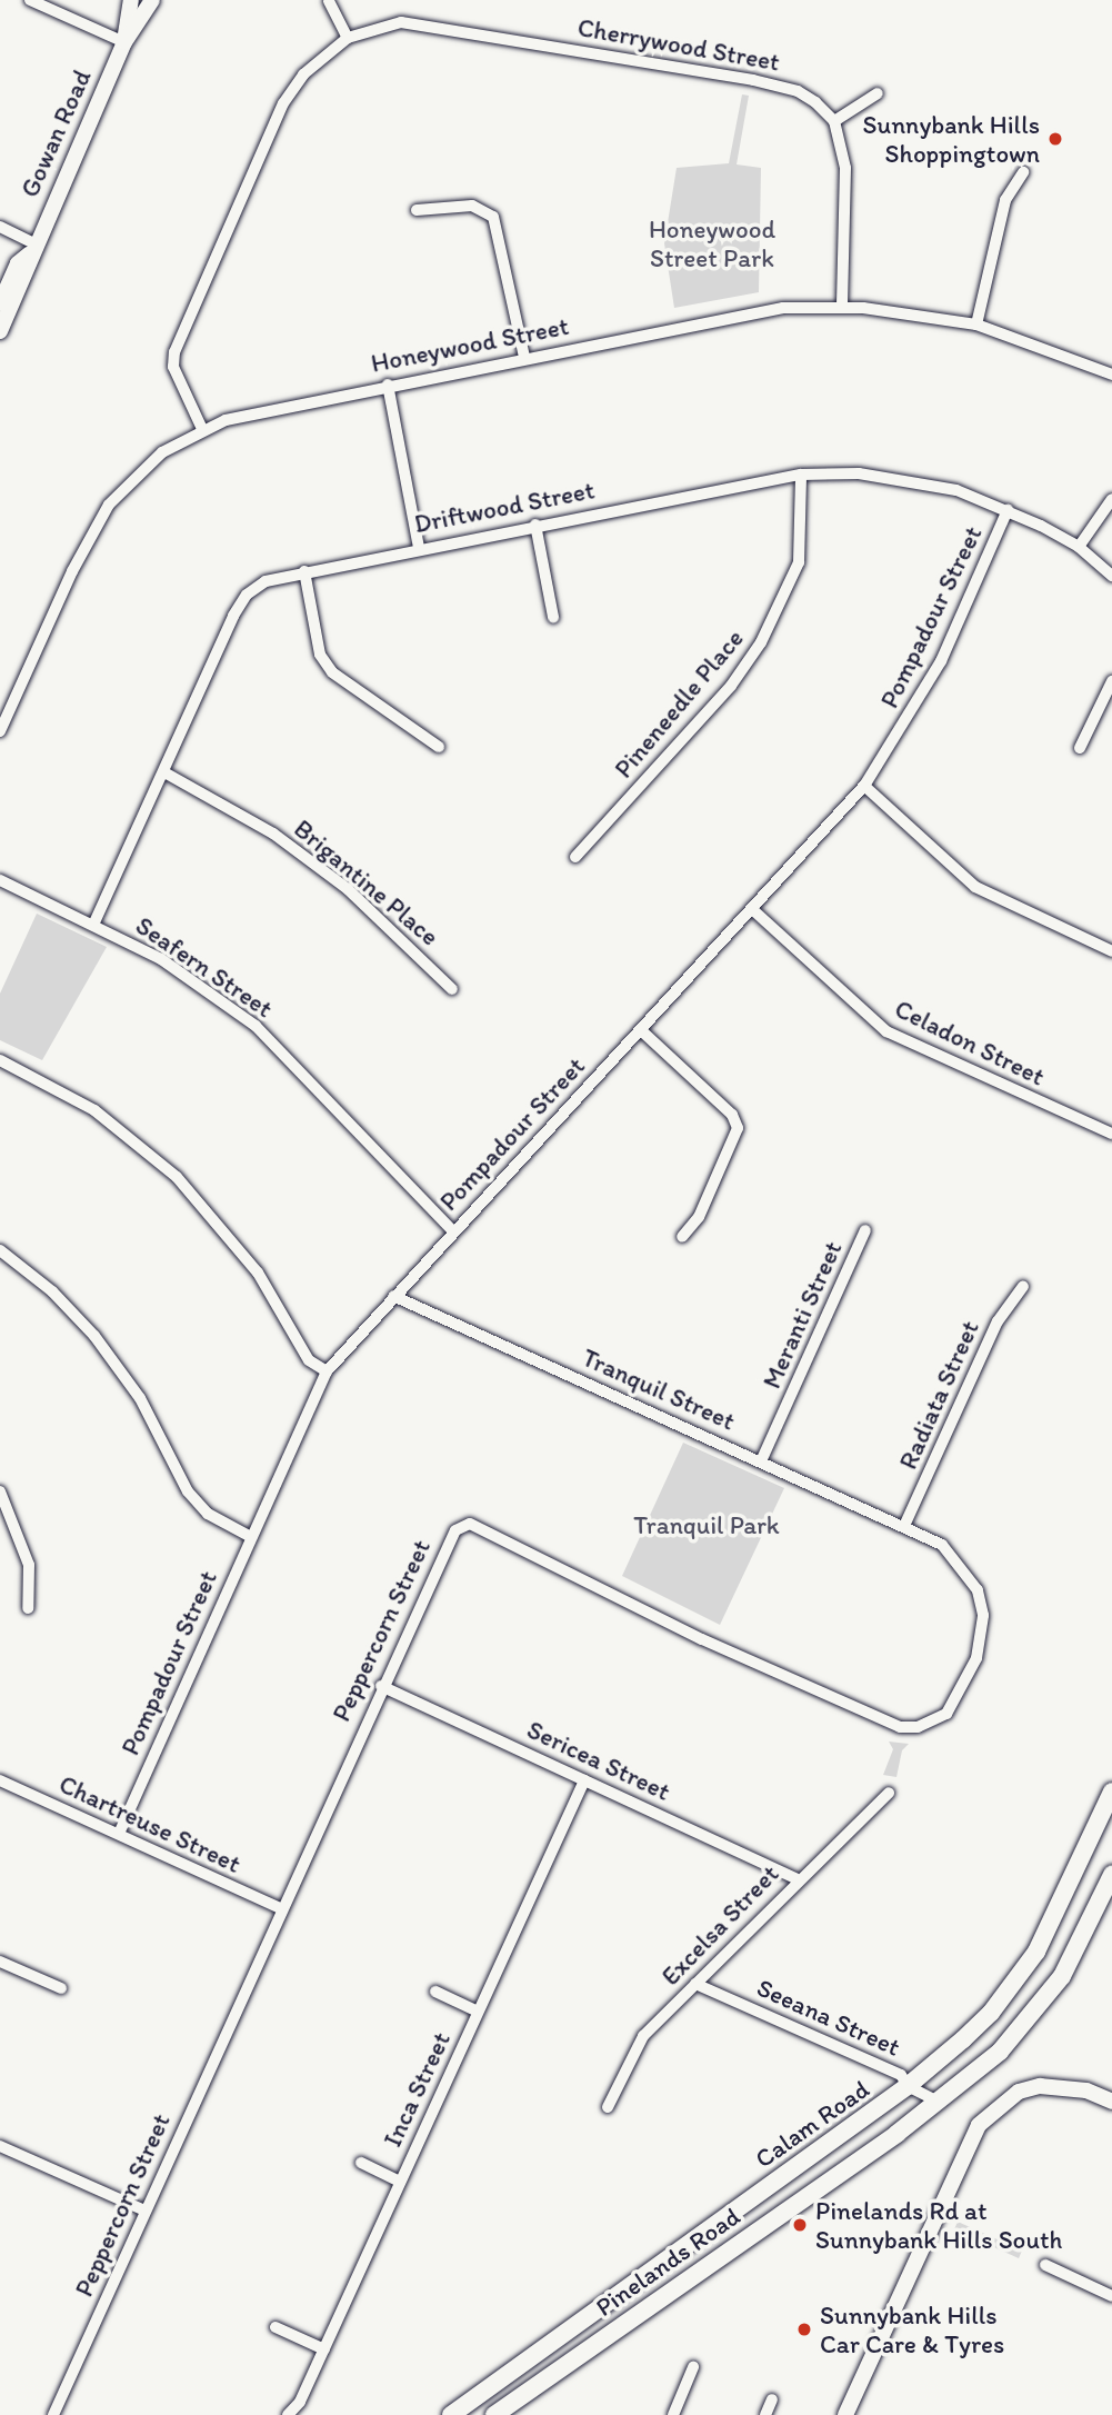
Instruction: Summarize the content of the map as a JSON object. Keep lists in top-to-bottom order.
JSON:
{
  "streets": {
    "main road": ["Calam Road", "Pinelands Road"],
    "street": [
      "Cherrywood Street",
      "Gowan Road",
      "Honeywood Street",
      "Driftwood Street",
      "Pompadour Street",
      "Pineneedle Place",
      "Brigantine Place",
      "Seafern Street",
      "Celadon Street",
      "Meranti Street",
      "Tranquil Street",
      "Radiata Street",
      "Peppercorn Street",
      "Sericea Street",
      "Chartreuse Street",
      "Excelsa Street",
      "Seeana Street",
      "Inca Street"
    ]
  },
  "crossings": [
    ["Cherrywood Street", "Honeywood Street"],
    ["Driftwood Street", "Pompadour Street"],
    ["Driftwood Street", "Pineneedle Place"],
    ["Driftwood Street", "Brigantine Place"],
    ["Driftwood Street", "Seafern Street"],
    ["Pompadour Street", "Seafern Street"],
    ["Pompadour Street", "Celadon Street"],
    ["Pompadour Street", "Tranquil Street"],
    ["Pompadour Street", "Chartreuse Street"],
    ["Meranti Street", "Tranquil Street"],
    ["Tranquil Street", "Radiata Street"],
    ["Tranquil Street", "Peppercorn Street"],
    ["Radiata Street", "Peppercorn Street"],
    ["Peppercorn Street", "Sericea Street"],
    ["Peppercorn Street", "Chartreuse Street"],
    ["Sericea Street", "Excelsa Street"],
    ["Sericea Street", "Inca Street"],
    ["Excelsa Street", "Seeana Street"],
    ["Seeana Street", "Calam Road"],
    ["Seeana Street", "Pinelands Road"]
  ],
  "parks": ["Honeywood Street Park", "Tranquil Park"],
  "places": ["Sunnybank Hills Shoppingtown", "Pinelands Rd at Sunnybank Hills South", "Sunnybank Hills Car Care & Tyres"]
}
